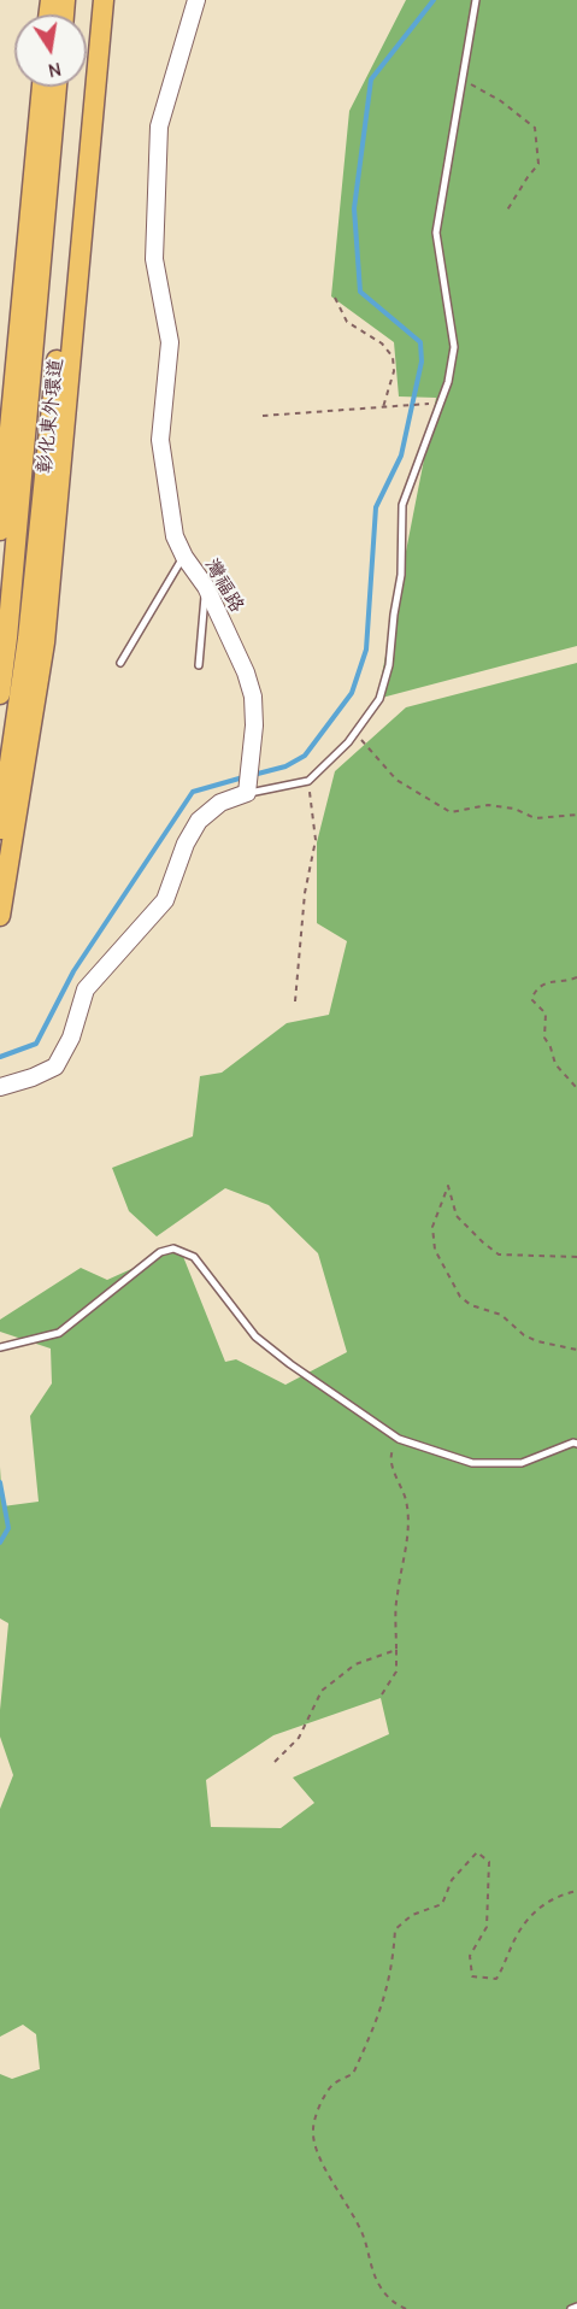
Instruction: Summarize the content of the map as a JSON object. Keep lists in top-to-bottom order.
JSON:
{
  "streets": {
    "main road": ["彰化東外環道"],
    "street": ["灣福路"]
  },
  "north": "bottom"
}
